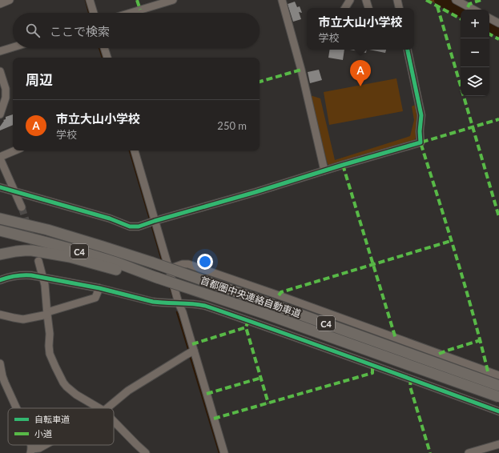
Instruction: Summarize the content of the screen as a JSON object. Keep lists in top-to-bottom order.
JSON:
{
  "streets": {
    "highway": ["C4", "首都圏中央連絡自動車道"]
  },
  "legend": ["自転車道", "小道"],
  "page": {
    "popup": ["市立大山小学校", "学校"],
    "map_buttons": ["+", "−"],
    "search": "ここで検索",
    "heading": "周辺",
    "pins": "A",
    "list": [
      {
        "mark": "A",
        "name": "市立大山小学校",
        "note": "学校",
        "value": "250 m"
      }
    ]
  }
}
